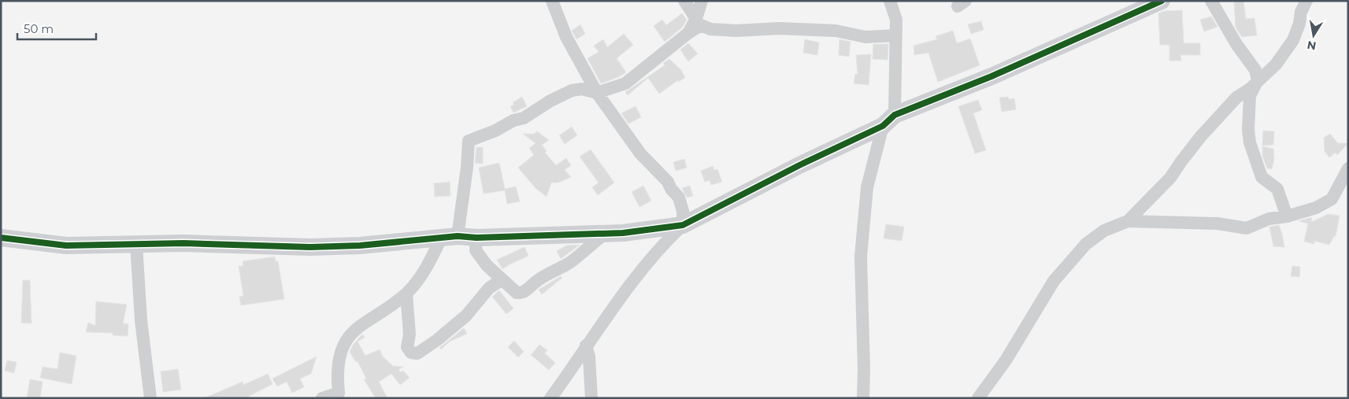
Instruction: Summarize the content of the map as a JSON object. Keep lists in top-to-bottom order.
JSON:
{
  "scale_bar": "50 m",
  "north": "bottom"
}
